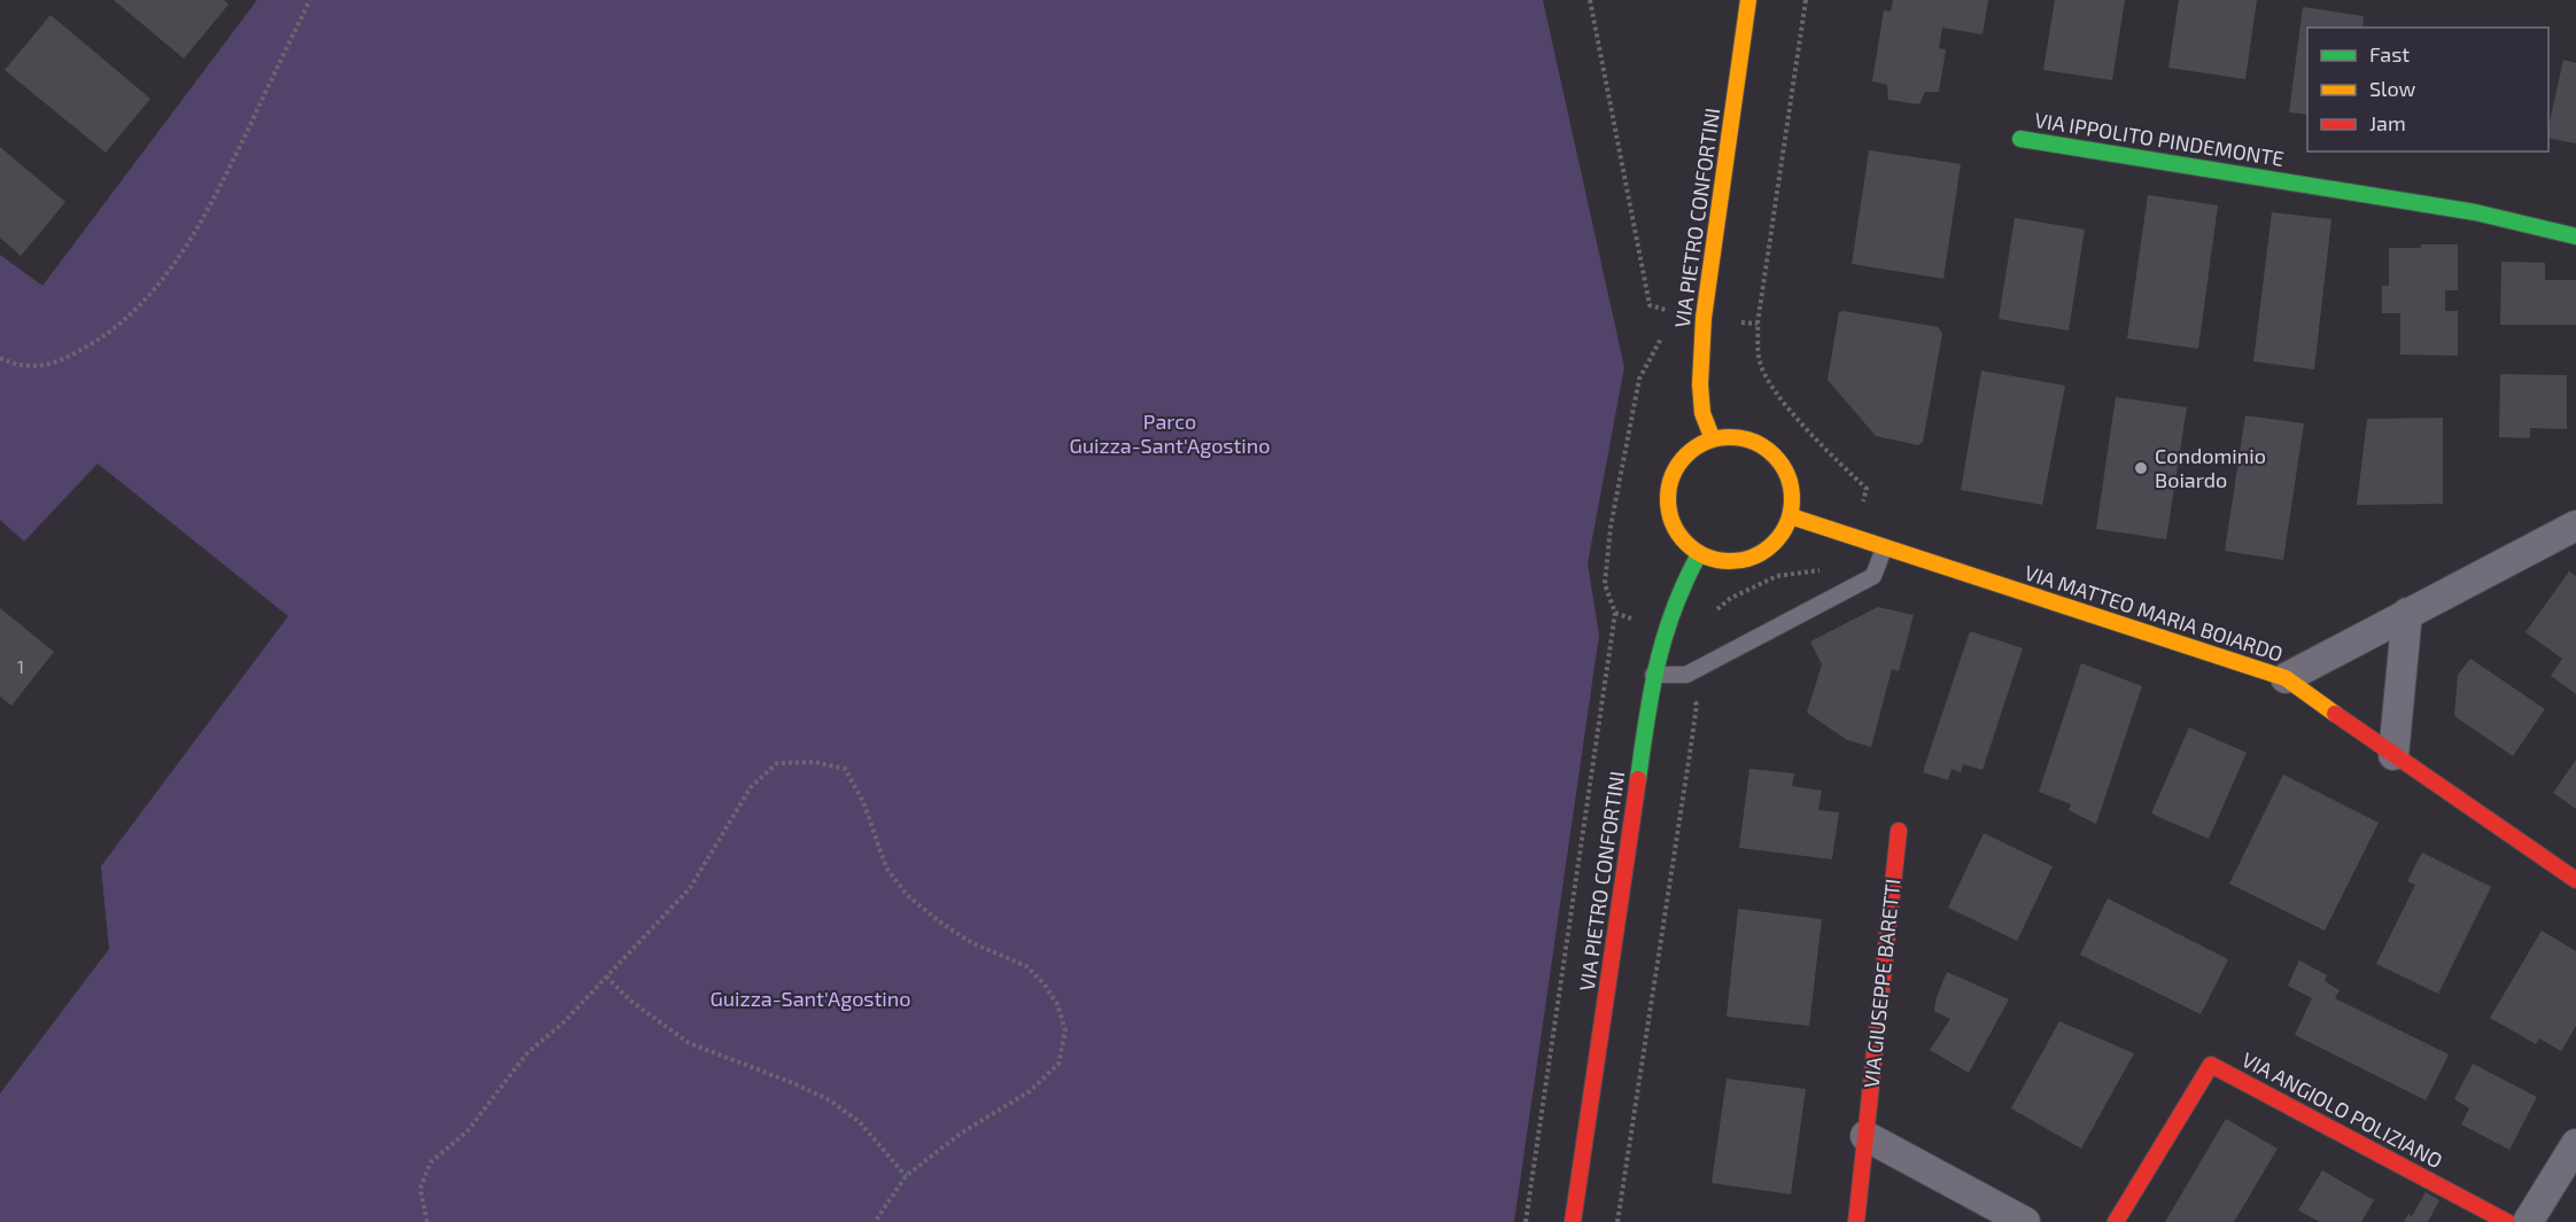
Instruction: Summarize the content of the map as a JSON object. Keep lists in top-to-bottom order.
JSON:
{
  "streets": {
    "street": [
      "VIA IPPOLITO PINDEMONTE",
      "VIA PIETRO CONFORTINI",
      "VIA MATTEO MARIA BOIARDO",
      "VIA GIUSEPPE BARETTI",
      "VIA ANGIOLO POLIZIANO"
    ]
  },
  "crossings": [
    ["VIA PIETRO CONFORTINI", "VIA MATTEO MARIA BOIARDO"]
  ],
  "parks": ["Parco Guizza-Sant'Agostino", "Guizza-Sant'Agostino"],
  "places": ["Condominio Boiardo"],
  "house_numbers": ["1"],
  "legend": ["Fast", "Slow", "Jam"]
}
